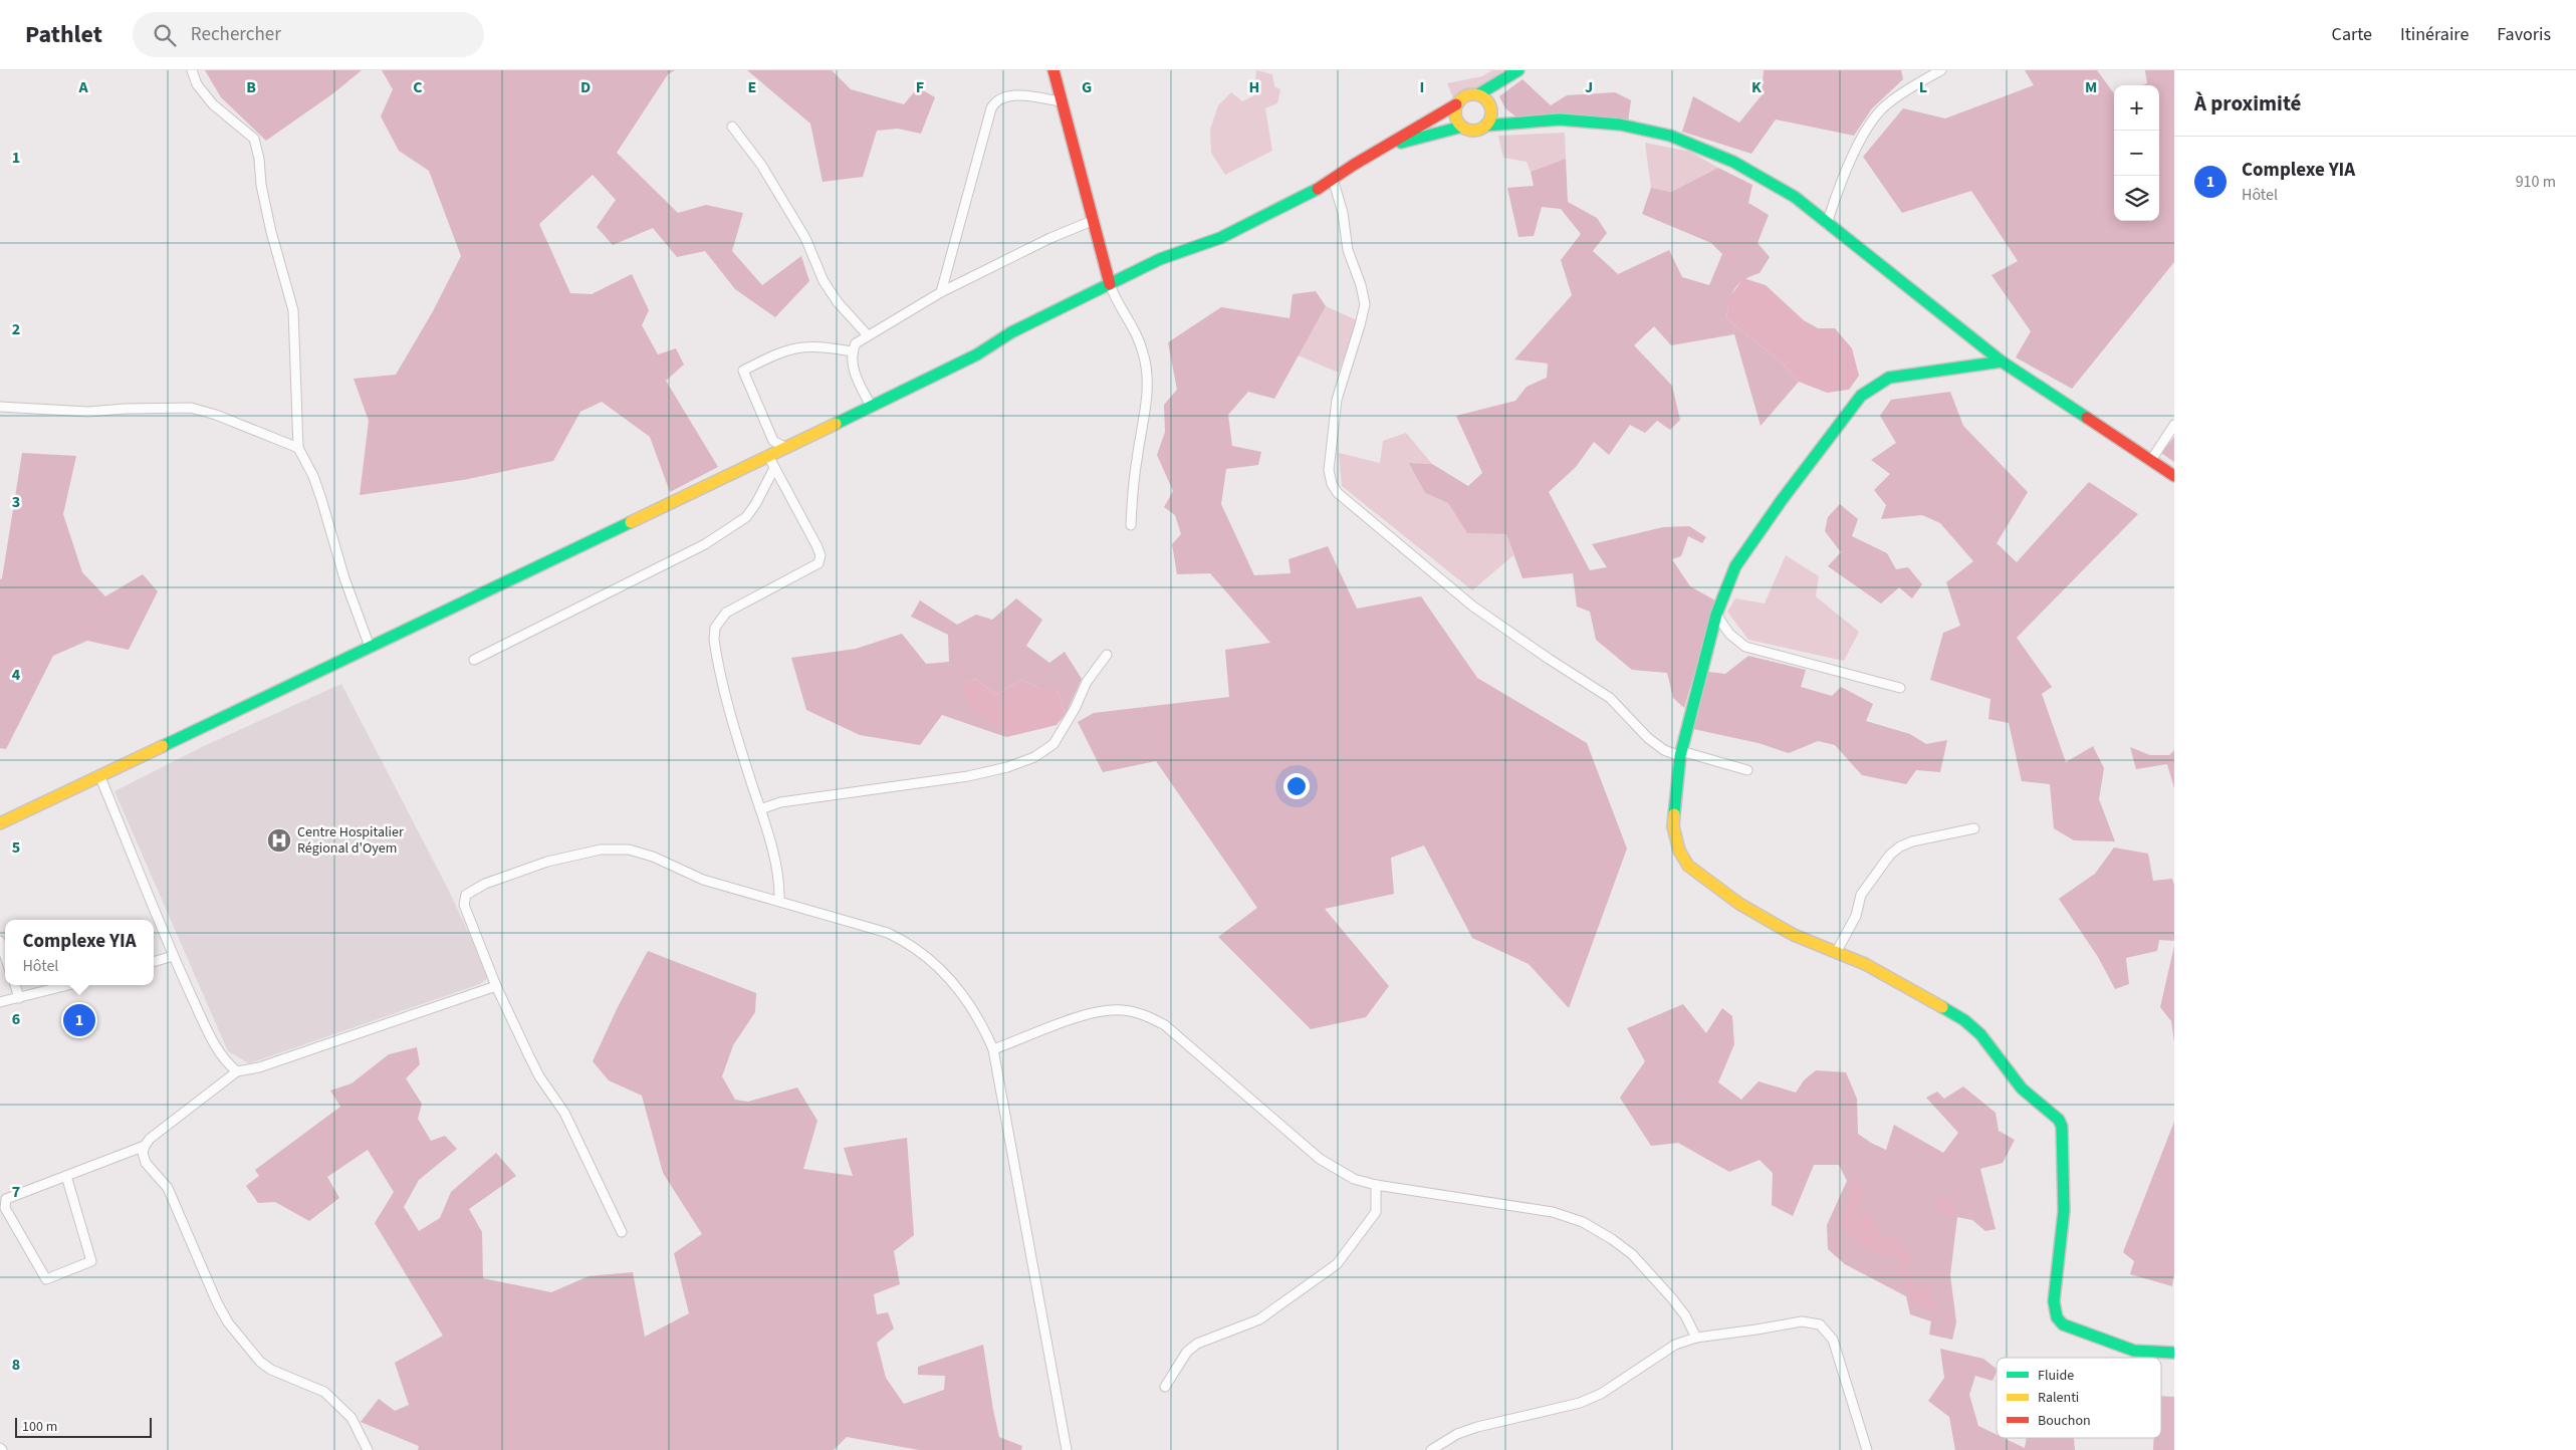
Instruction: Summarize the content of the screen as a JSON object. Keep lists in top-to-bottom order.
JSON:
{
  "places": {
    "hospital": ["Centre Hospitalier Régional d'Oyem"]
  },
  "legend": ["Fluide", "Ralenti", "Bouchon"],
  "scale_bar": "100 m",
  "page": {
    "header": "Pathlet",
    "search": "Rechercher",
    "nav": ["Carte", "Itinéraire", "Favoris"],
    "heading": "À proximité",
    "map_buttons": ["+", "−"],
    "list": [
      {
        "mark": "1",
        "name": "Complexe YIA",
        "note": "Hôtel",
        "value": "910 m"
      }
    ],
    "popup": ["Complexe YIA", "Hôtel"],
    "pins": "1",
    "scale": "100 m"
  },
  "grid": {
    "columns": [
      "A",
      "B",
      "C",
      "D",
      "E",
      "F",
      "G",
      "H",
      "I",
      "J",
      "K",
      "L",
      "M"
    ],
    "rows": [
      "1",
      "2",
      "3",
      "4",
      "5",
      "6",
      "7",
      "8"
    ]
  }
}
